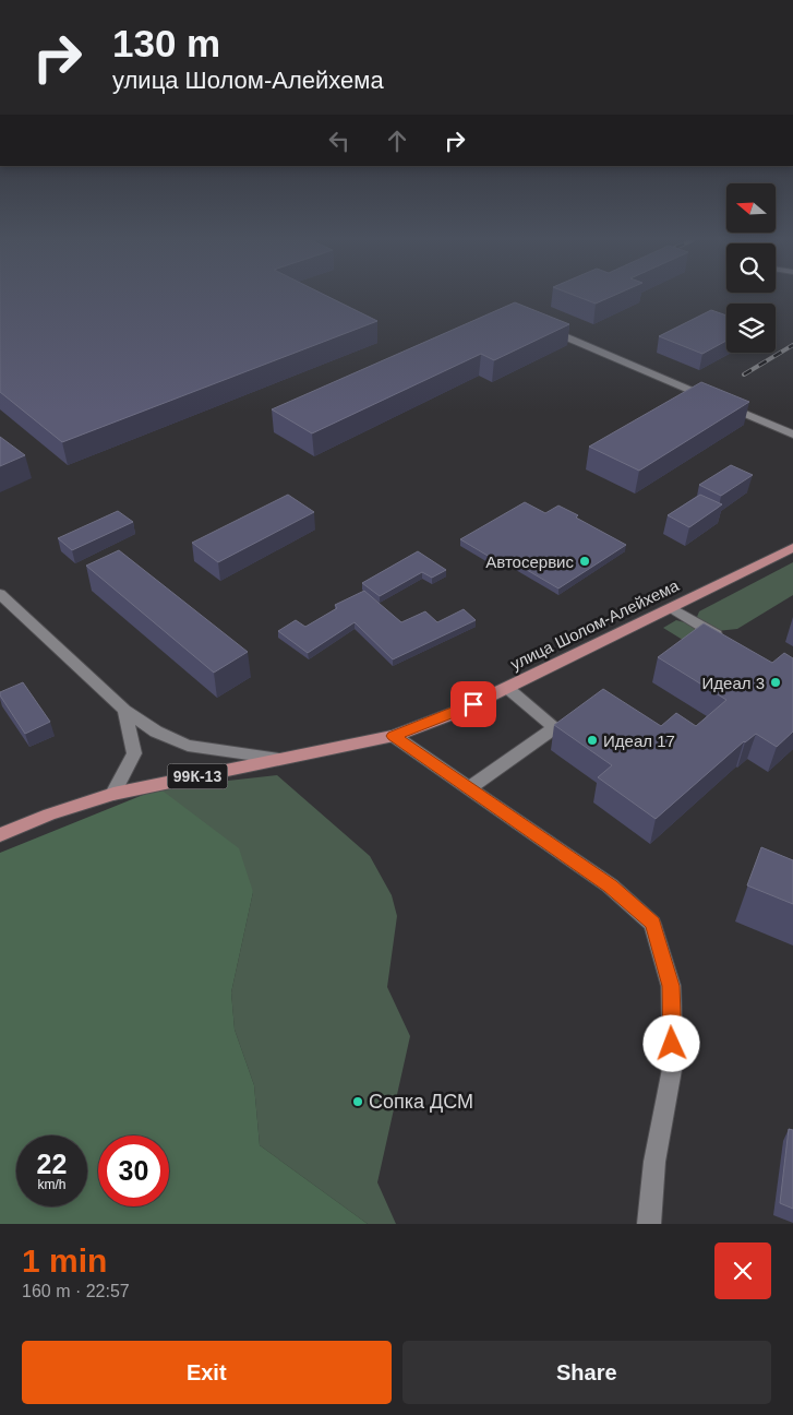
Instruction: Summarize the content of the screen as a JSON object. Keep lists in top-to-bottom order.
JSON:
{
  "streets": {
    "main road": ["улица Шолом-Алейхема", "99К-13"]
  },
  "crossings": [
    ["улица Шолом-Алейхема", "99К-13"]
  ],
  "places": [
    "Автосервис",
    "Идеал 3",
    "Идеал 17",
    "Сопка ДСМ"
  ],
  "north": "left",
  "page": {
    "turn": ["130 m", "улица Шолом-Алейхема"],
    "speed": "22 km/h",
    "limit": "30",
    "heading": ["1 min", "160 m · 22:57"],
    "buttons": ["Exit", "Share"]
  }
}
